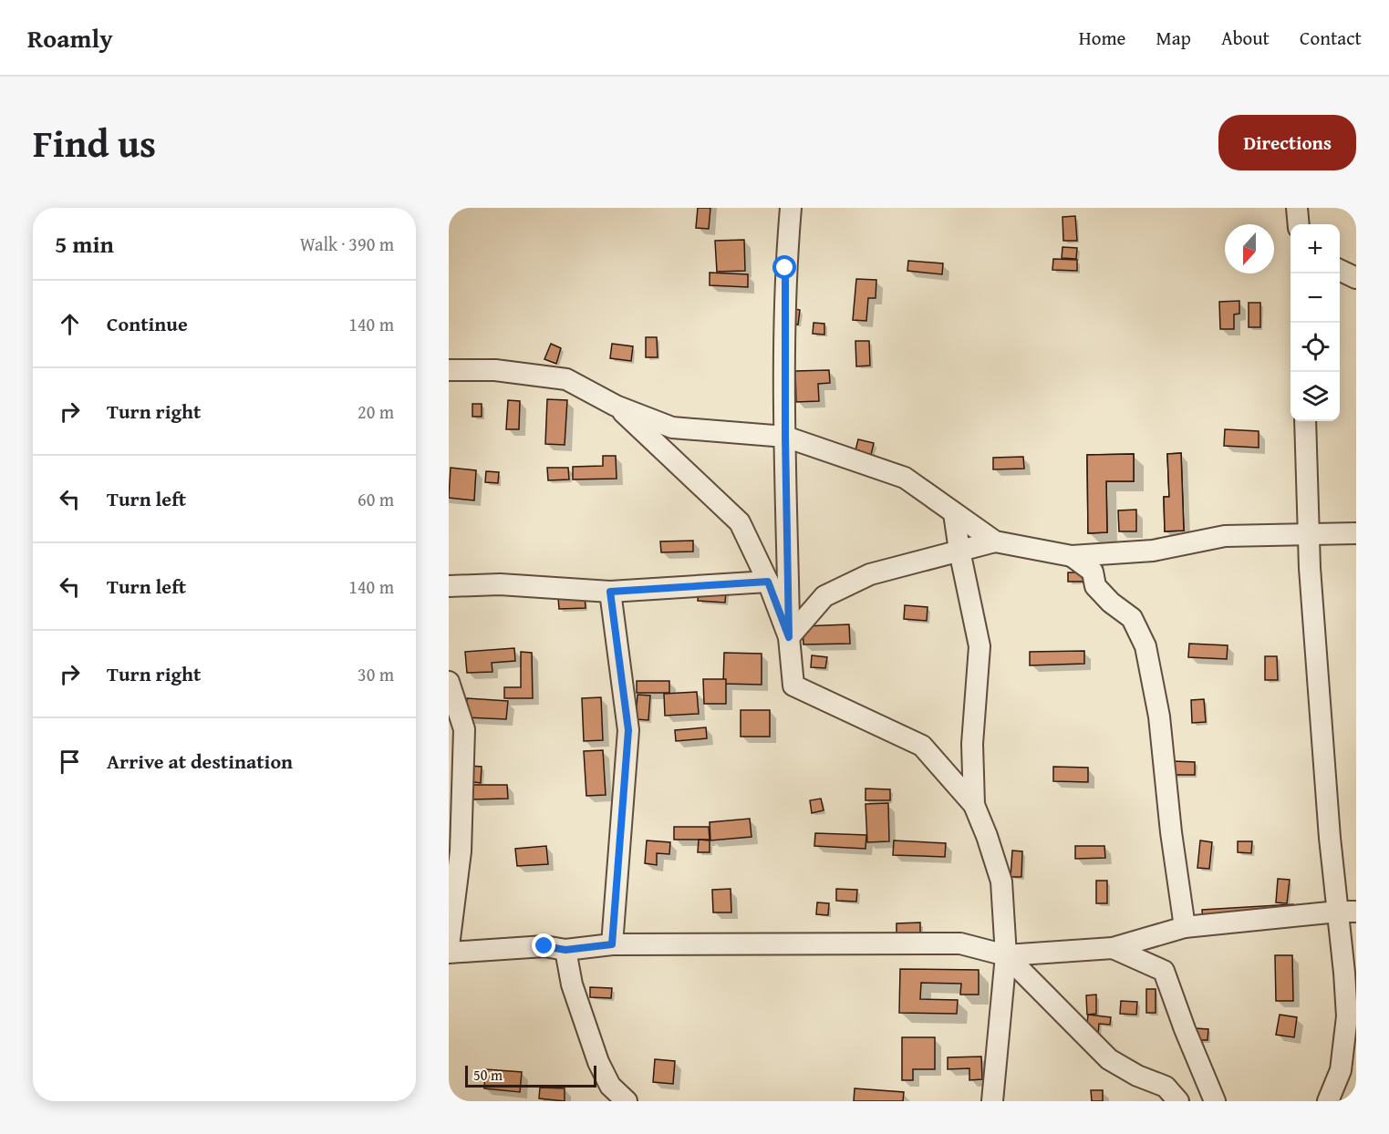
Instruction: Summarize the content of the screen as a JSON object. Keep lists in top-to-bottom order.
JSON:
{
  "scale_bar": "50 m",
  "north": "bottom",
  "page": {
    "header": "Roamly",
    "nav": [
      "Home",
      "Map",
      "About",
      "Contact"
    ],
    "title": "Find us",
    "buttons": "Directions",
    "heading": ["5 min", "Walk · 390 m"],
    "map_buttons": ["+", "−"],
    "list": [
      ["Continue", "140 m"],
      ["Turn right", "20 m"],
      ["Turn left", "60 m"],
      ["Turn left", "140 m"],
      ["Turn right", "30 m"],
      "Arrive at destination"
    ],
    "scale": "50 m"
  }
}
